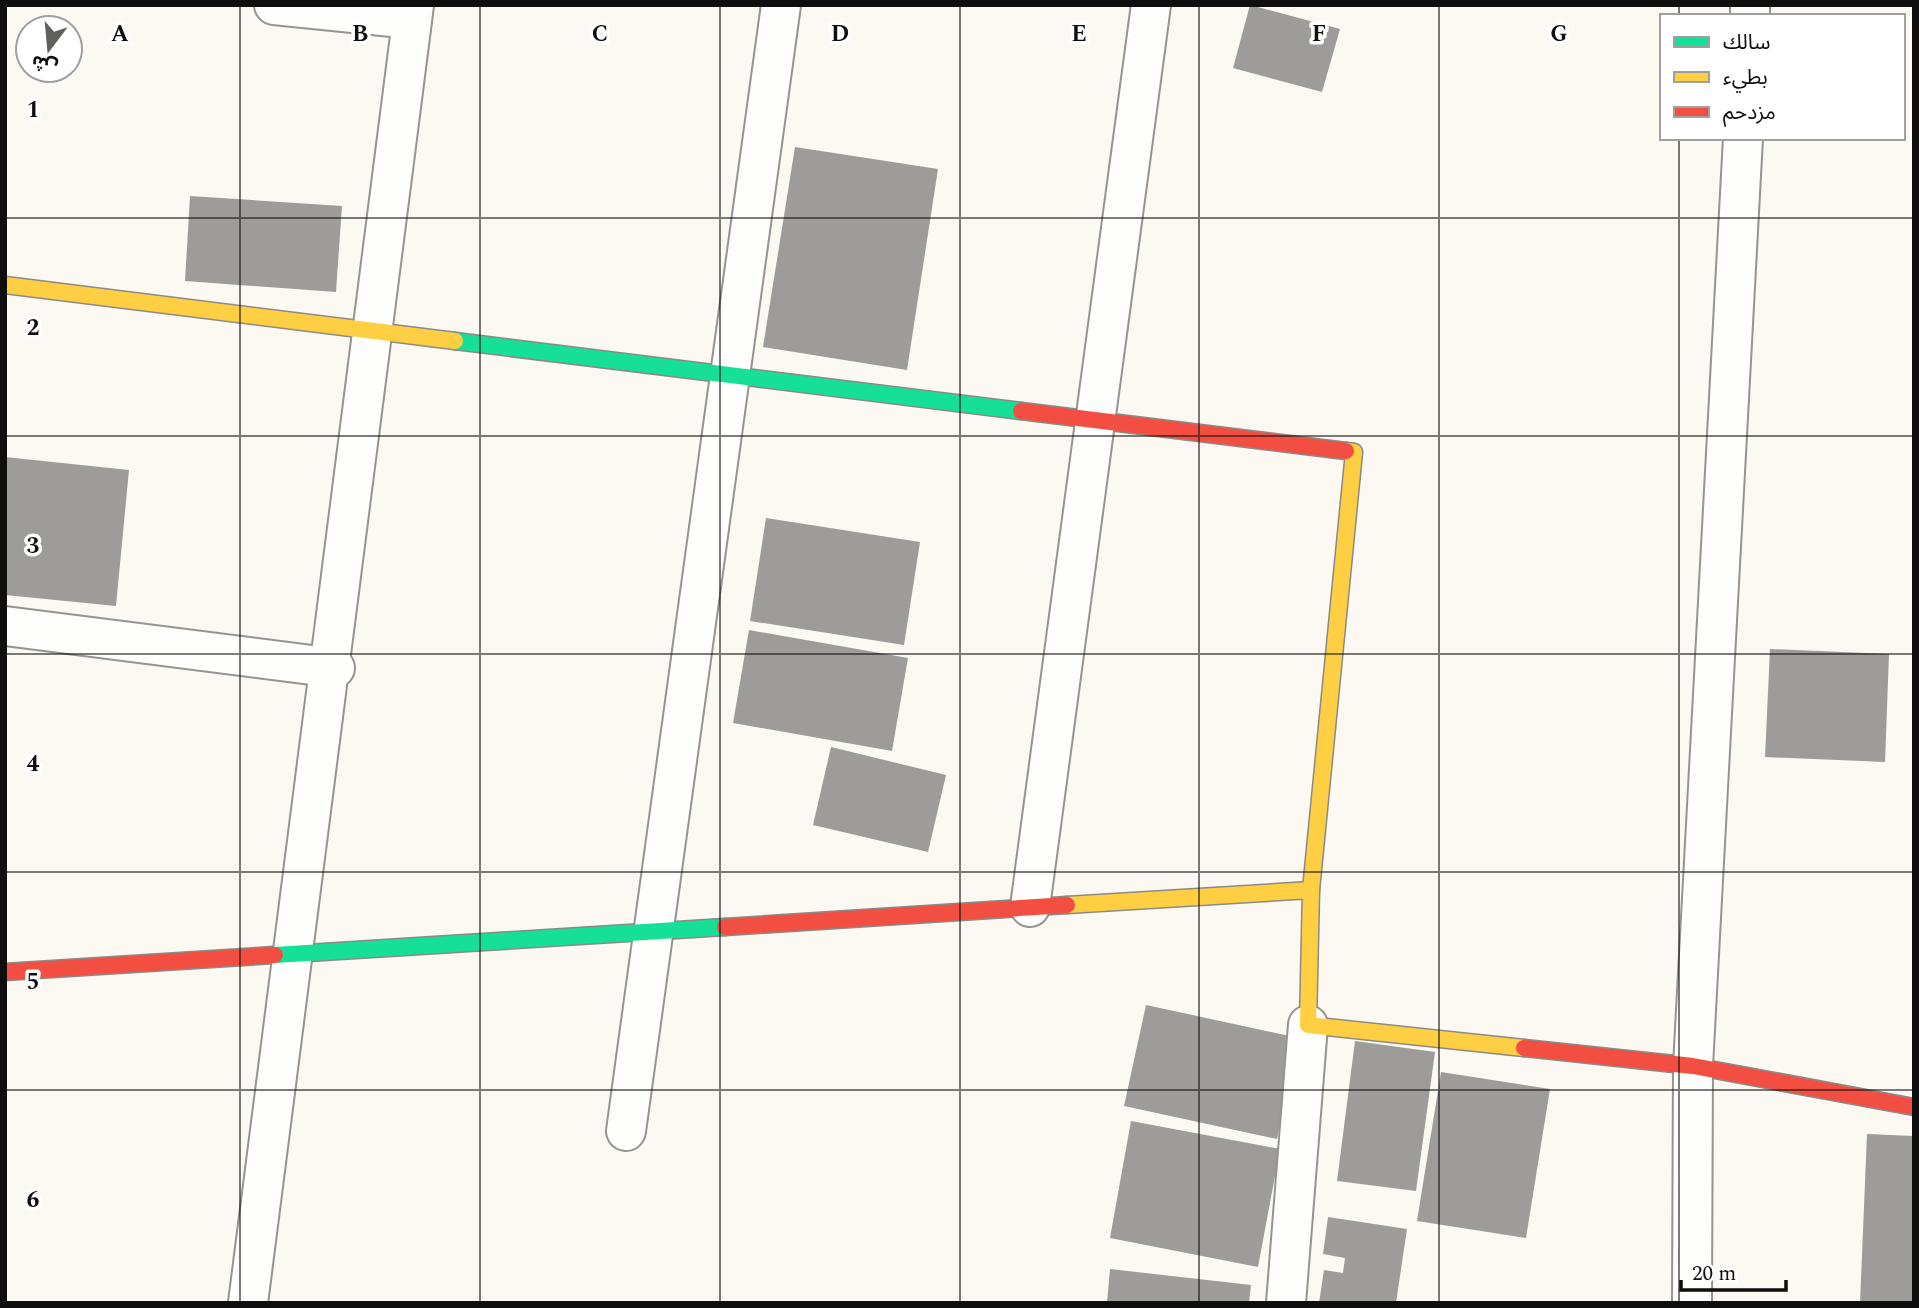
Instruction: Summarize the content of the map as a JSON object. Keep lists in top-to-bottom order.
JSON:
{
  "legend": ["سالك", "بطيء", "مزدحم"],
  "scale_bar": "20 m",
  "north": "bottom",
  "grid": {
    "columns": [
      "A",
      "B",
      "C",
      "D",
      "E",
      "F",
      "G"
    ],
    "rows": [
      "1",
      "2",
      "3",
      "4",
      "5",
      "6"
    ]
  }
}
